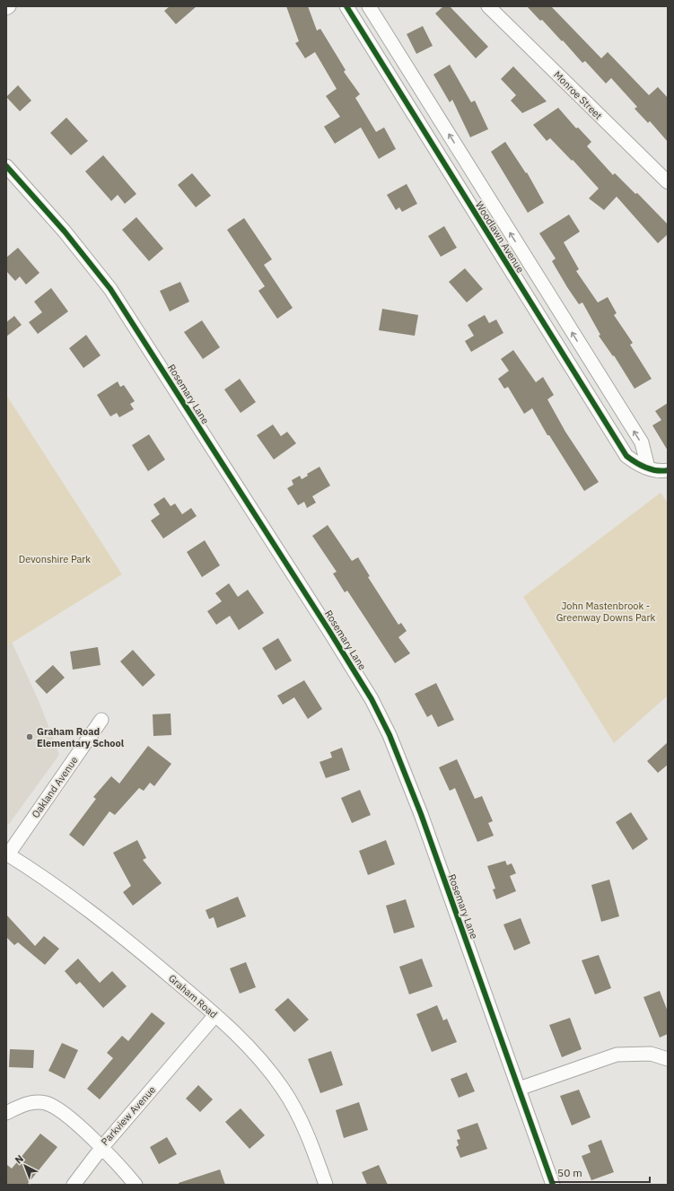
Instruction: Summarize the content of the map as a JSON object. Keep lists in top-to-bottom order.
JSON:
{
  "streets": {
    "street": [
      "Monroe Street",
      "Woodlawn Avenue",
      "Rosemary Lane",
      "Oakland Avenue",
      "Graham Road",
      "Parkview Avenue"
    ]
  },
  "crossings": [
    ["Oakland Avenue", "Graham Road"],
    ["Graham Road", "Parkview Avenue"]
  ],
  "parks": ["Devonshire Park", "John Mastenbrook - Greenway Downs Park"],
  "places": ["Graham Road Elementary School"],
  "scale_bar": "50 m",
  "north": "top left"
}
